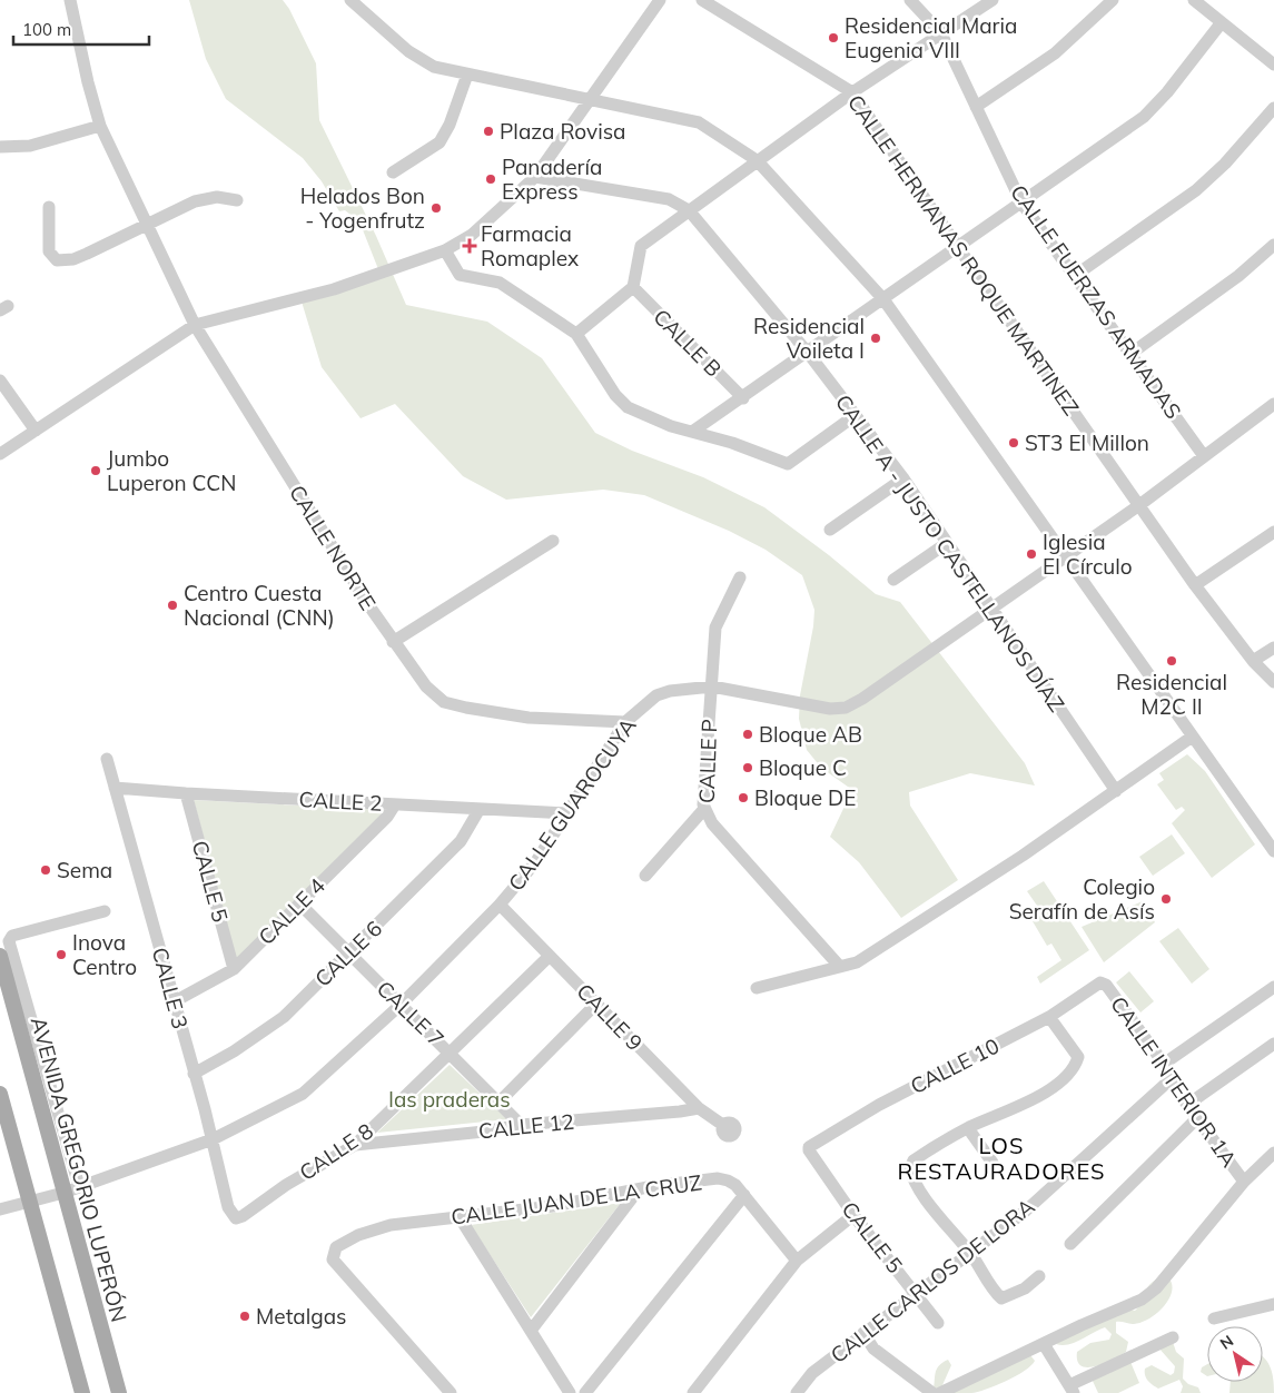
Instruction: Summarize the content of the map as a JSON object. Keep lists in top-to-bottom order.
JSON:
{
  "streets": {
    "main road": ["AVENIDA GREGORIO LUPERÓN"],
    "street": [
      "CALLE HERMANAS ROQUE MARTINEZ",
      "CALLE FUERZAS ARMADAS",
      "CALLE B",
      "CALLE NORTE",
      "CALLE A - JUSTO CASTELLANOS DÍAZ",
      "CALLE P",
      "CALLE 2",
      "CALLE GUAROCUYA",
      "CALLE 5",
      "CALLE 4",
      "CALLE 6",
      "CALLE 3",
      "CALLE 7",
      "CALLE 9",
      "CALLE 10",
      "CALLE INTERIOR 1A",
      "CALLE 12",
      "CALLE 8",
      "CALLE JUAN DE LA CRUZ",
      "CALLE CARLOS DE LORA"
    ]
  },
  "crossings": [
    ["CALLE HERMANAS ROQUE MARTINEZ", "CALLE GUAROCUYA"],
    ["CALLE FUERZAS ARMADAS", "CALLE GUAROCUYA"],
    ["CALLE NORTE", "CALLE GUAROCUYA"],
    ["CALLE A - JUSTO CASTELLANOS DÍAZ", "CALLE GUAROCUYA"],
    ["CALLE P", "CALLE GUAROCUYA"],
    ["CALLE 2", "CALLE GUAROCUYA"],
    ["CALLE 2", "CALLE 5"],
    ["CALLE 2", "CALLE 4"],
    ["CALLE 2", "CALLE 6"],
    ["CALLE 2", "CALLE 3"],
    ["CALLE GUAROCUYA", "CALLE 3"],
    ["CALLE GUAROCUYA", "CALLE 7"],
    ["CALLE GUAROCUYA", "CALLE 9"],
    ["CALLE GUAROCUYA", "AVENIDA GREGORIO LUPERÓN"],
    ["CALLE 5", "CALLE 4"],
    ["CALLE 5", "CALLE 10"],
    ["CALLE 5", "CALLE CARLOS DE LORA"],
    ["CALLE 4", "CALLE 3"],
    ["CALLE 4", "CALLE 7"],
    ["CALLE 6", "CALLE 3"],
    ["CALLE 6", "CALLE 7"],
    ["CALLE 3", "CALLE 8"],
    ["CALLE 7", "CALLE 12"],
    ["CALLE 7", "CALLE 8"],
    ["CALLE 9", "CALLE 12"],
    ["CALLE 9", "CALLE 8"],
    ["CALLE 10", "CALLE INTERIOR 1A"],
    ["CALLE INTERIOR 1A", "CALLE CARLOS DE LORA"],
    ["CALLE 12", "CALLE 8"]
  ],
  "districts": ["LOS RESTAURADORES"],
  "parks": ["las praderas"],
  "places": {
    "other": [
      "Residencial Maria Eugenia VIII",
      "Plaza Rovisa",
      "Panadería Express",
      "Helados Bon - Yogenfrutz",
      "Residencial Voileta I",
      "ST3 El Millon",
      "Jumbo Luperon CCN",
      "Iglesia El Círculo",
      "Centro Cuesta Nacional (CNN)",
      "Residencial M2C II",
      "Bloque AB",
      "Bloque C",
      "Bloque DE",
      "Sema",
      "Colegio Serafín de Asís",
      "Inova Centro",
      "Metalgas"
    ],
    "health": ["Farmacia Romaplex"]
  },
  "scale_bar": "100 m",
  "north": "top left"
}
